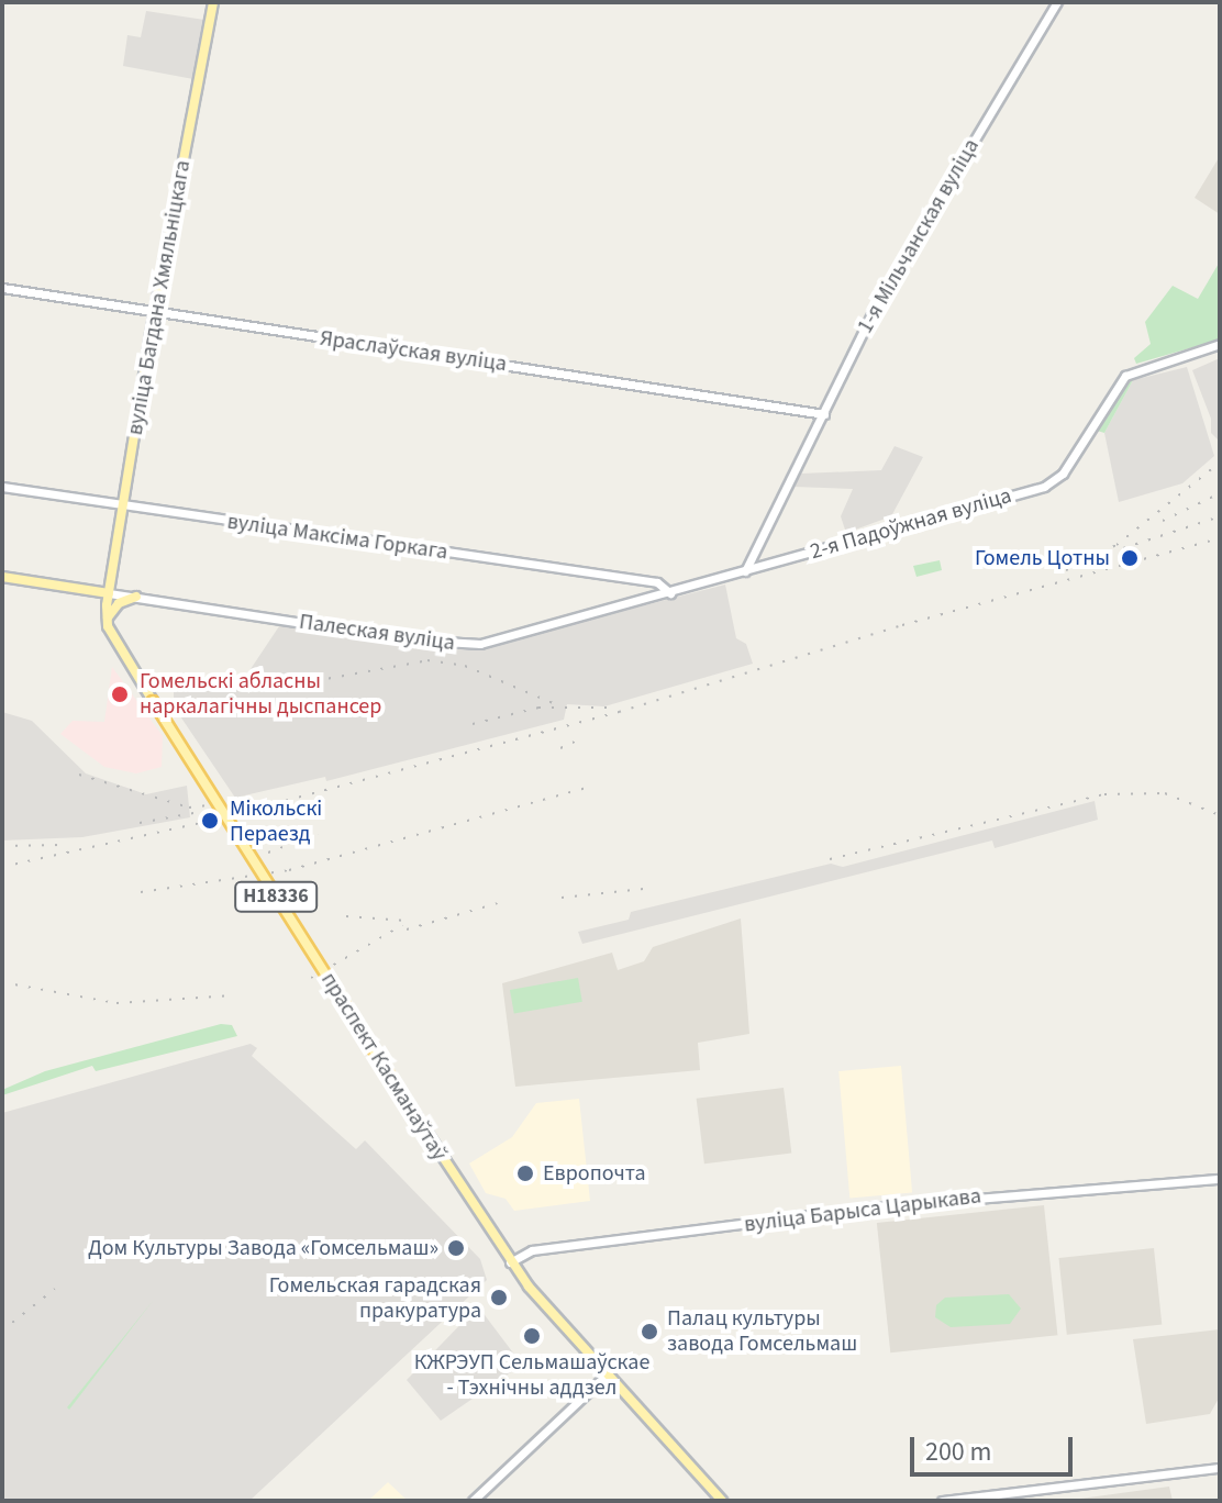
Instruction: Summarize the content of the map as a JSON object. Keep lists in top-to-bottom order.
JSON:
{
  "streets": {
    "main road": [
      "вуліца Багдана Хмяльніцкага",
      "Палеская вуліца",
      "Н18336",
      "праспект Касманаўтаў"
    ],
    "street": [
      "1-я Мільчанская вуліца",
      "Яраслаўская вуліца",
      "2-я Падоўжная вуліца",
      "вуліца Максіма Горкага",
      "вуліца Барыса Царыкава"
    ]
  },
  "crossings": [
    ["1-я Мільчанская вуліца", "Яраслаўская вуліца"],
    ["1-я Мільчанская вуліца", "2-я Падоўжная вуліца"],
    ["1-я Мільчанская вуліца", "Палеская вуліца"],
    ["вуліца Багдана Хмяльніцкага", "Яраслаўская вуліца"],
    ["вуліца Багдана Хмяльніцкага", "вуліца Максіма Горкага"],
    ["вуліца Багдана Хмяльніцкага", "Палеская вуліца"],
    ["2-я Падоўжная вуліца", "Палеская вуліца"],
    ["вуліца Максіма Горкага", "Палеская вуліца"],
    ["праспект Касманаўтаў", "вуліца Барыса Царыкава"]
  ],
  "places": [
    "Гомель Цотны",
    "Гомельскі абласны наркалагічны дыспансер",
    "Мікольскі Пераезд",
    "Европочта",
    "Дом Культуры Завода «Гомсельмаш»",
    "Гомельская гарадская пракуратура",
    "Палац культуры завода Гомсельмаш",
    "КЖРЭУП Сельмашаўскае - Тэхнічны аддзел"
  ],
  "scale_bar": "200 m"
}
